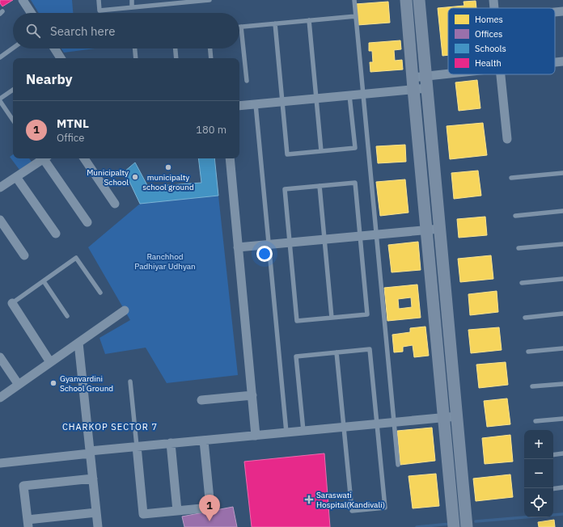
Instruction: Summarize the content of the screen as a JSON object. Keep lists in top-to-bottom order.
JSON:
{
  "districts": ["CHARKOP SECTOR 7"],
  "parks": ["Ranchhod Padhiyar Udhyan"],
  "places": {
    "other": ["municipalty school ground", "Municipalty School", "Gyanvardini School Ground"],
    "health": ["Saraswati Hospital(Kandivali)"]
  },
  "legend": [
    "Homes",
    "Offices",
    "Schools",
    "Health"
  ],
  "page": {
    "search": "Search here",
    "heading": "Nearby",
    "list": [
      {
        "mark": "1",
        "name": "MTNL",
        "note": "Office",
        "value": "180 m"
      }
    ],
    "map_buttons": ["+", "−"],
    "pins": "1"
  }
}
